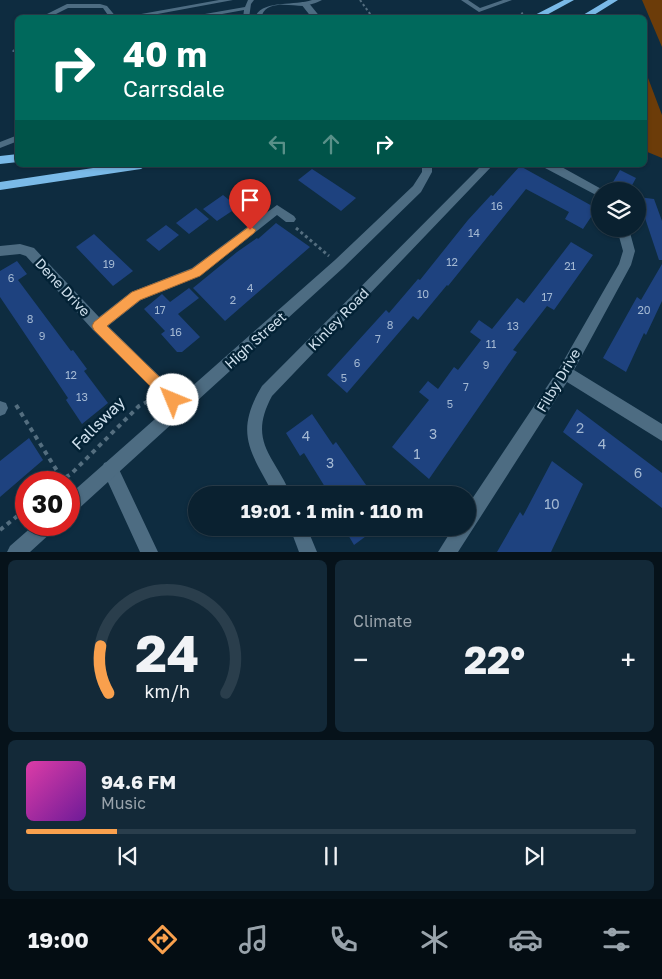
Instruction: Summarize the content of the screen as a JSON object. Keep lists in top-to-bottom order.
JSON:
{
  "streets": {
    "street": [
      "Dene Drive",
      "Kinley Road",
      "High Street",
      "Filby Drive"
    ],
    "path": ["Fallsway"]
  },
  "crossings": [
    ["Dene Drive", "High Street"],
    ["Dene Drive", "Fallsway"]
  ],
  "house_numbers": [
    "16",
    "14",
    "12",
    "19",
    "21",
    "6",
    "4",
    "10",
    "17",
    "2",
    "17",
    "20",
    "8",
    "8",
    "13",
    "16",
    "9",
    "7",
    "11",
    "6",
    "9",
    "12",
    "5",
    "7",
    "13",
    "5",
    "2",
    "3",
    "4",
    "4",
    "1",
    "3",
    "6",
    "10"
  ],
  "page": {
    "turn": ["40 m", "Carrsdale"],
    "limit": "30",
    "trip": "19:01 · 1 min · 110 m",
    "tile": "Climate",
    "heat": ["−", "22°", "+"],
    "song": ["94.6 FM", "Music"],
    "tabs": "19:00",
    "gauge": ["24", "km/h"]
  }
}
